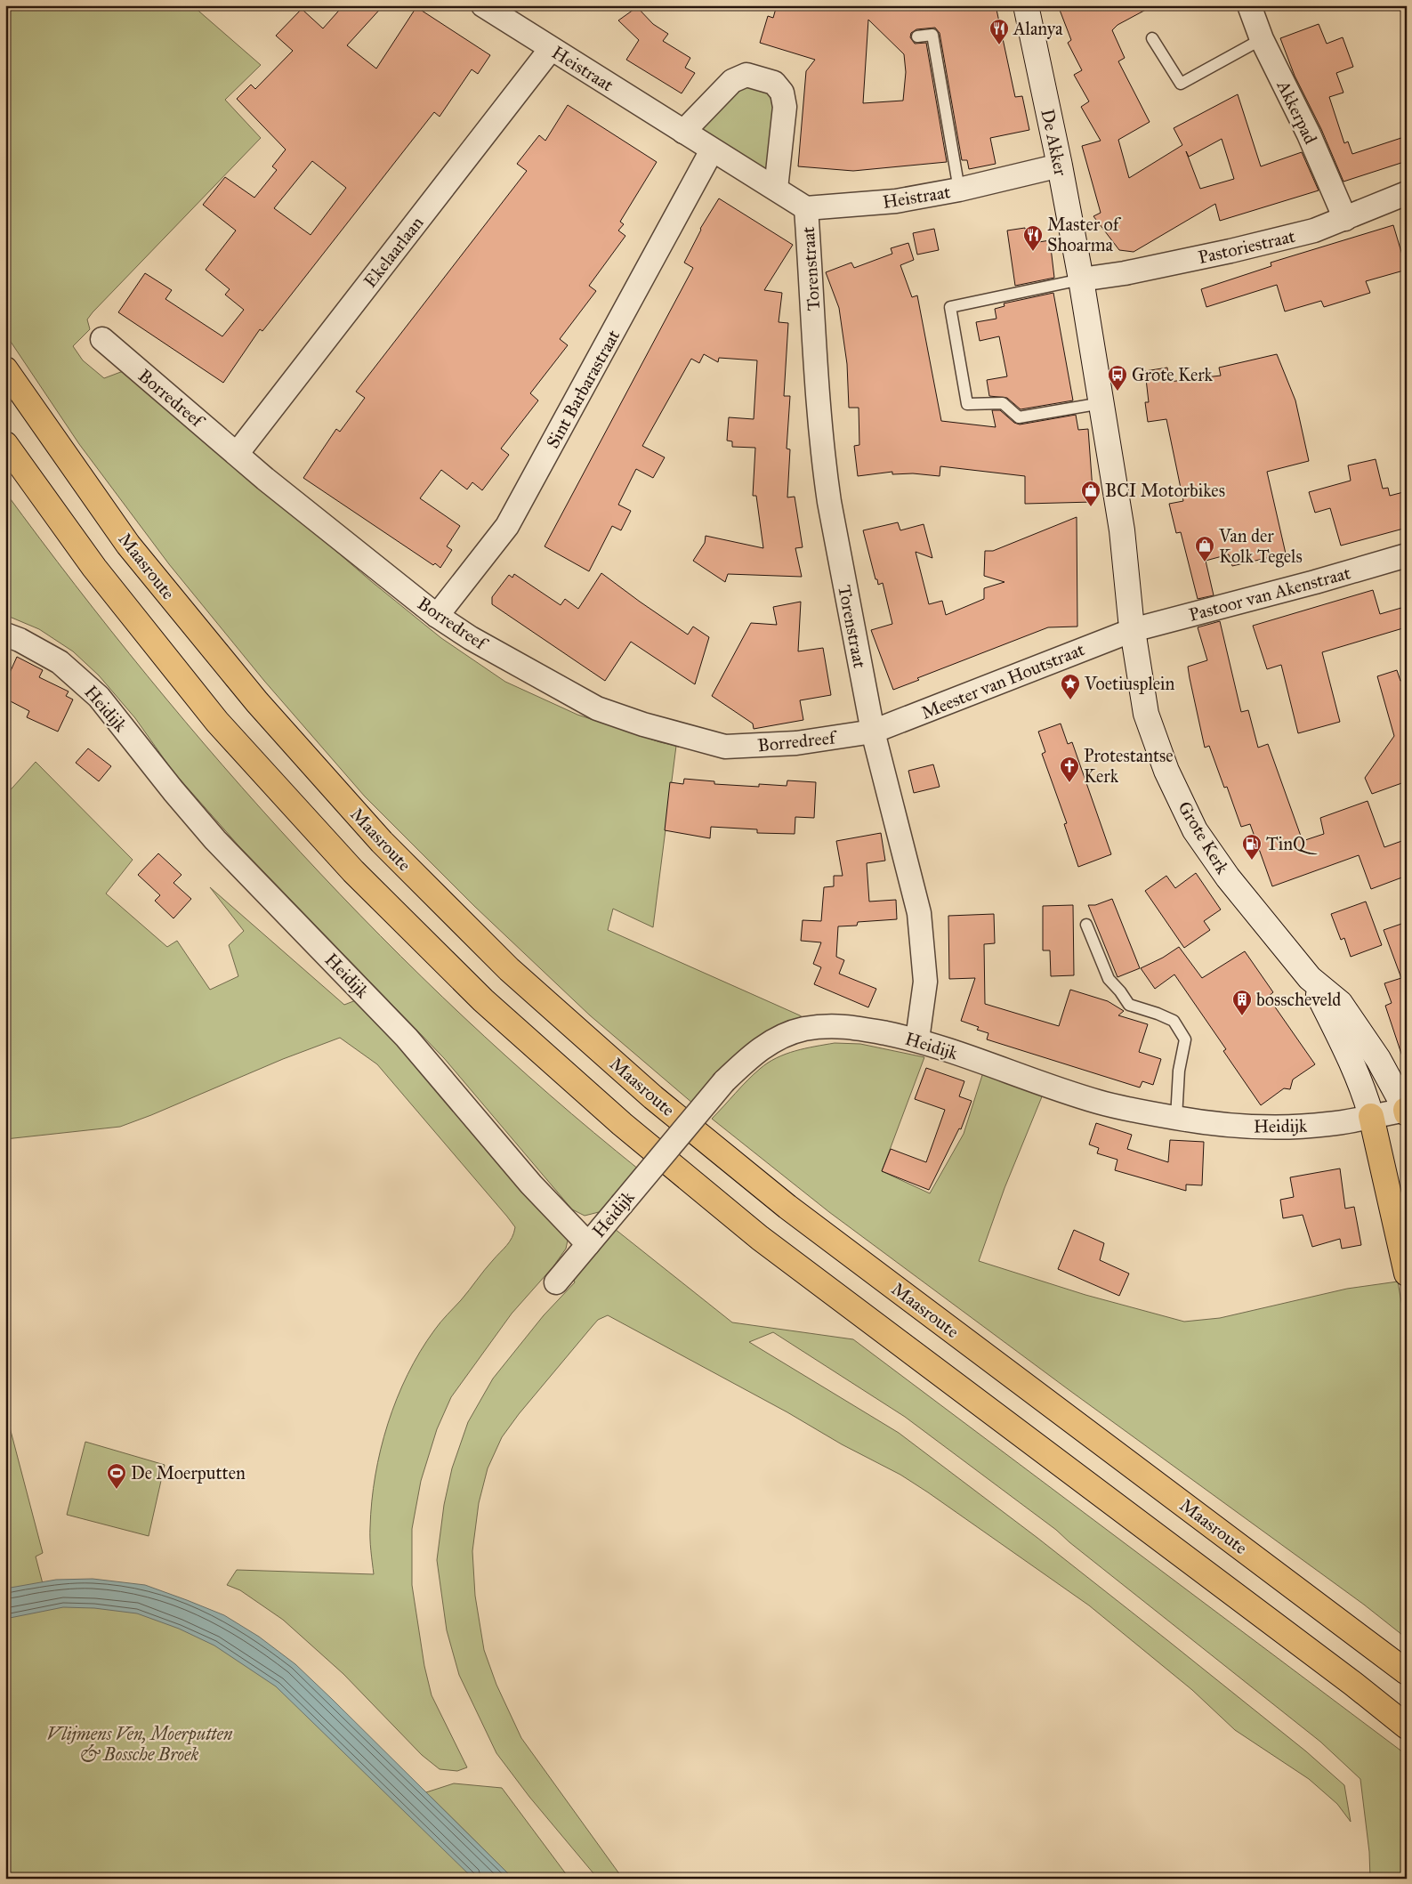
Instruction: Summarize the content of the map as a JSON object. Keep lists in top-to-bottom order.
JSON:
{
  "streets": {
    "highway": ["Maasroute"],
    "main road": ["De Akker", "Grote Kerk"],
    "street": [
      "Heistraat",
      "Akkerpad",
      "Pastoriestraat",
      "Ekelaarlaan",
      "Torenstraat",
      "Sint Barbarastraat",
      "Borredreef",
      "Pastoor van Akenstraat",
      "Meester van Houtstraat",
      "Heidijk"
    ]
  },
  "crossings": [
    ["Heistraat", "De Akker"],
    ["Heistraat", "Ekelaarlaan"],
    ["Heistraat", "Torenstraat"],
    ["Heistraat", "Sint Barbarastraat"],
    ["Akkerpad", "Pastoriestraat"],
    ["De Akker", "Pastoriestraat"],
    ["De Akker", "Grote Kerk"],
    ["Pastoriestraat", "Grote Kerk"],
    ["Ekelaarlaan", "Borredreef"],
    ["Torenstraat", "Borredreef"],
    ["Torenstraat", "Meester van Houtstraat"],
    ["Torenstraat", "Heidijk"],
    ["Sint Barbarastraat", "Borredreef"],
    ["Borredreef", "Meester van Houtstraat"],
    ["Pastoor van Akenstraat", "Meester van Houtstraat"],
    ["Pastoor van Akenstraat", "Grote Kerk"],
    ["Meester van Houtstraat", "Grote Kerk"],
    ["Heidijk", "Grote Kerk"]
  ],
  "parks": ["Vlijmens Ven, Moerputten & Bossche Broek"],
  "places": {
    "restaurant": ["Alanya", "Master of Shoarma"],
    "bus stop": ["Grote Kerk"],
    "shop": ["BCI Motorbikes", "Van der Kolk Tegels"],
    "place": ["Voetiusplein"],
    "church": ["Protestantse Kerk"],
    "fuel station": ["TinQ"],
    "building": ["bosscheveld"],
    "sports": ["De Moerputten"]
  }
}
